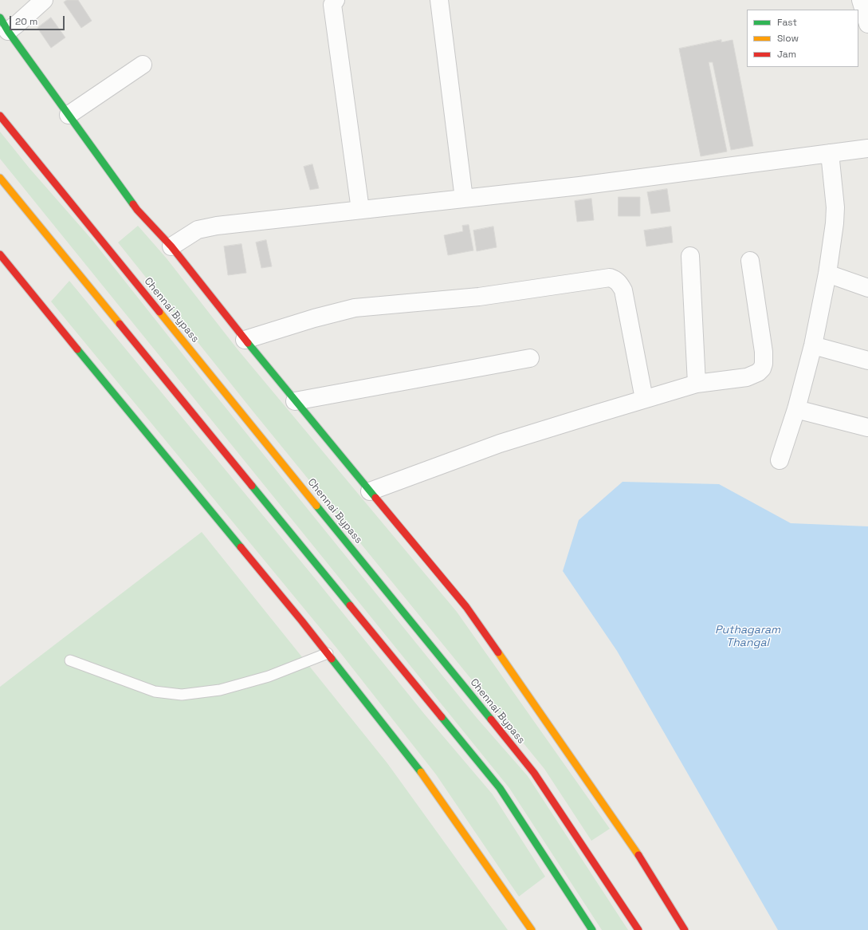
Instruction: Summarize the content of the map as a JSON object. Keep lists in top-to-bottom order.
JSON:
{
  "streets": {
    "main road": ["Chennai Bypass"]
  },
  "water": ["Puthagaram Thangal"],
  "legend": ["Fast", "Slow", "Jam"],
  "scale_bar": "20 m"
}
